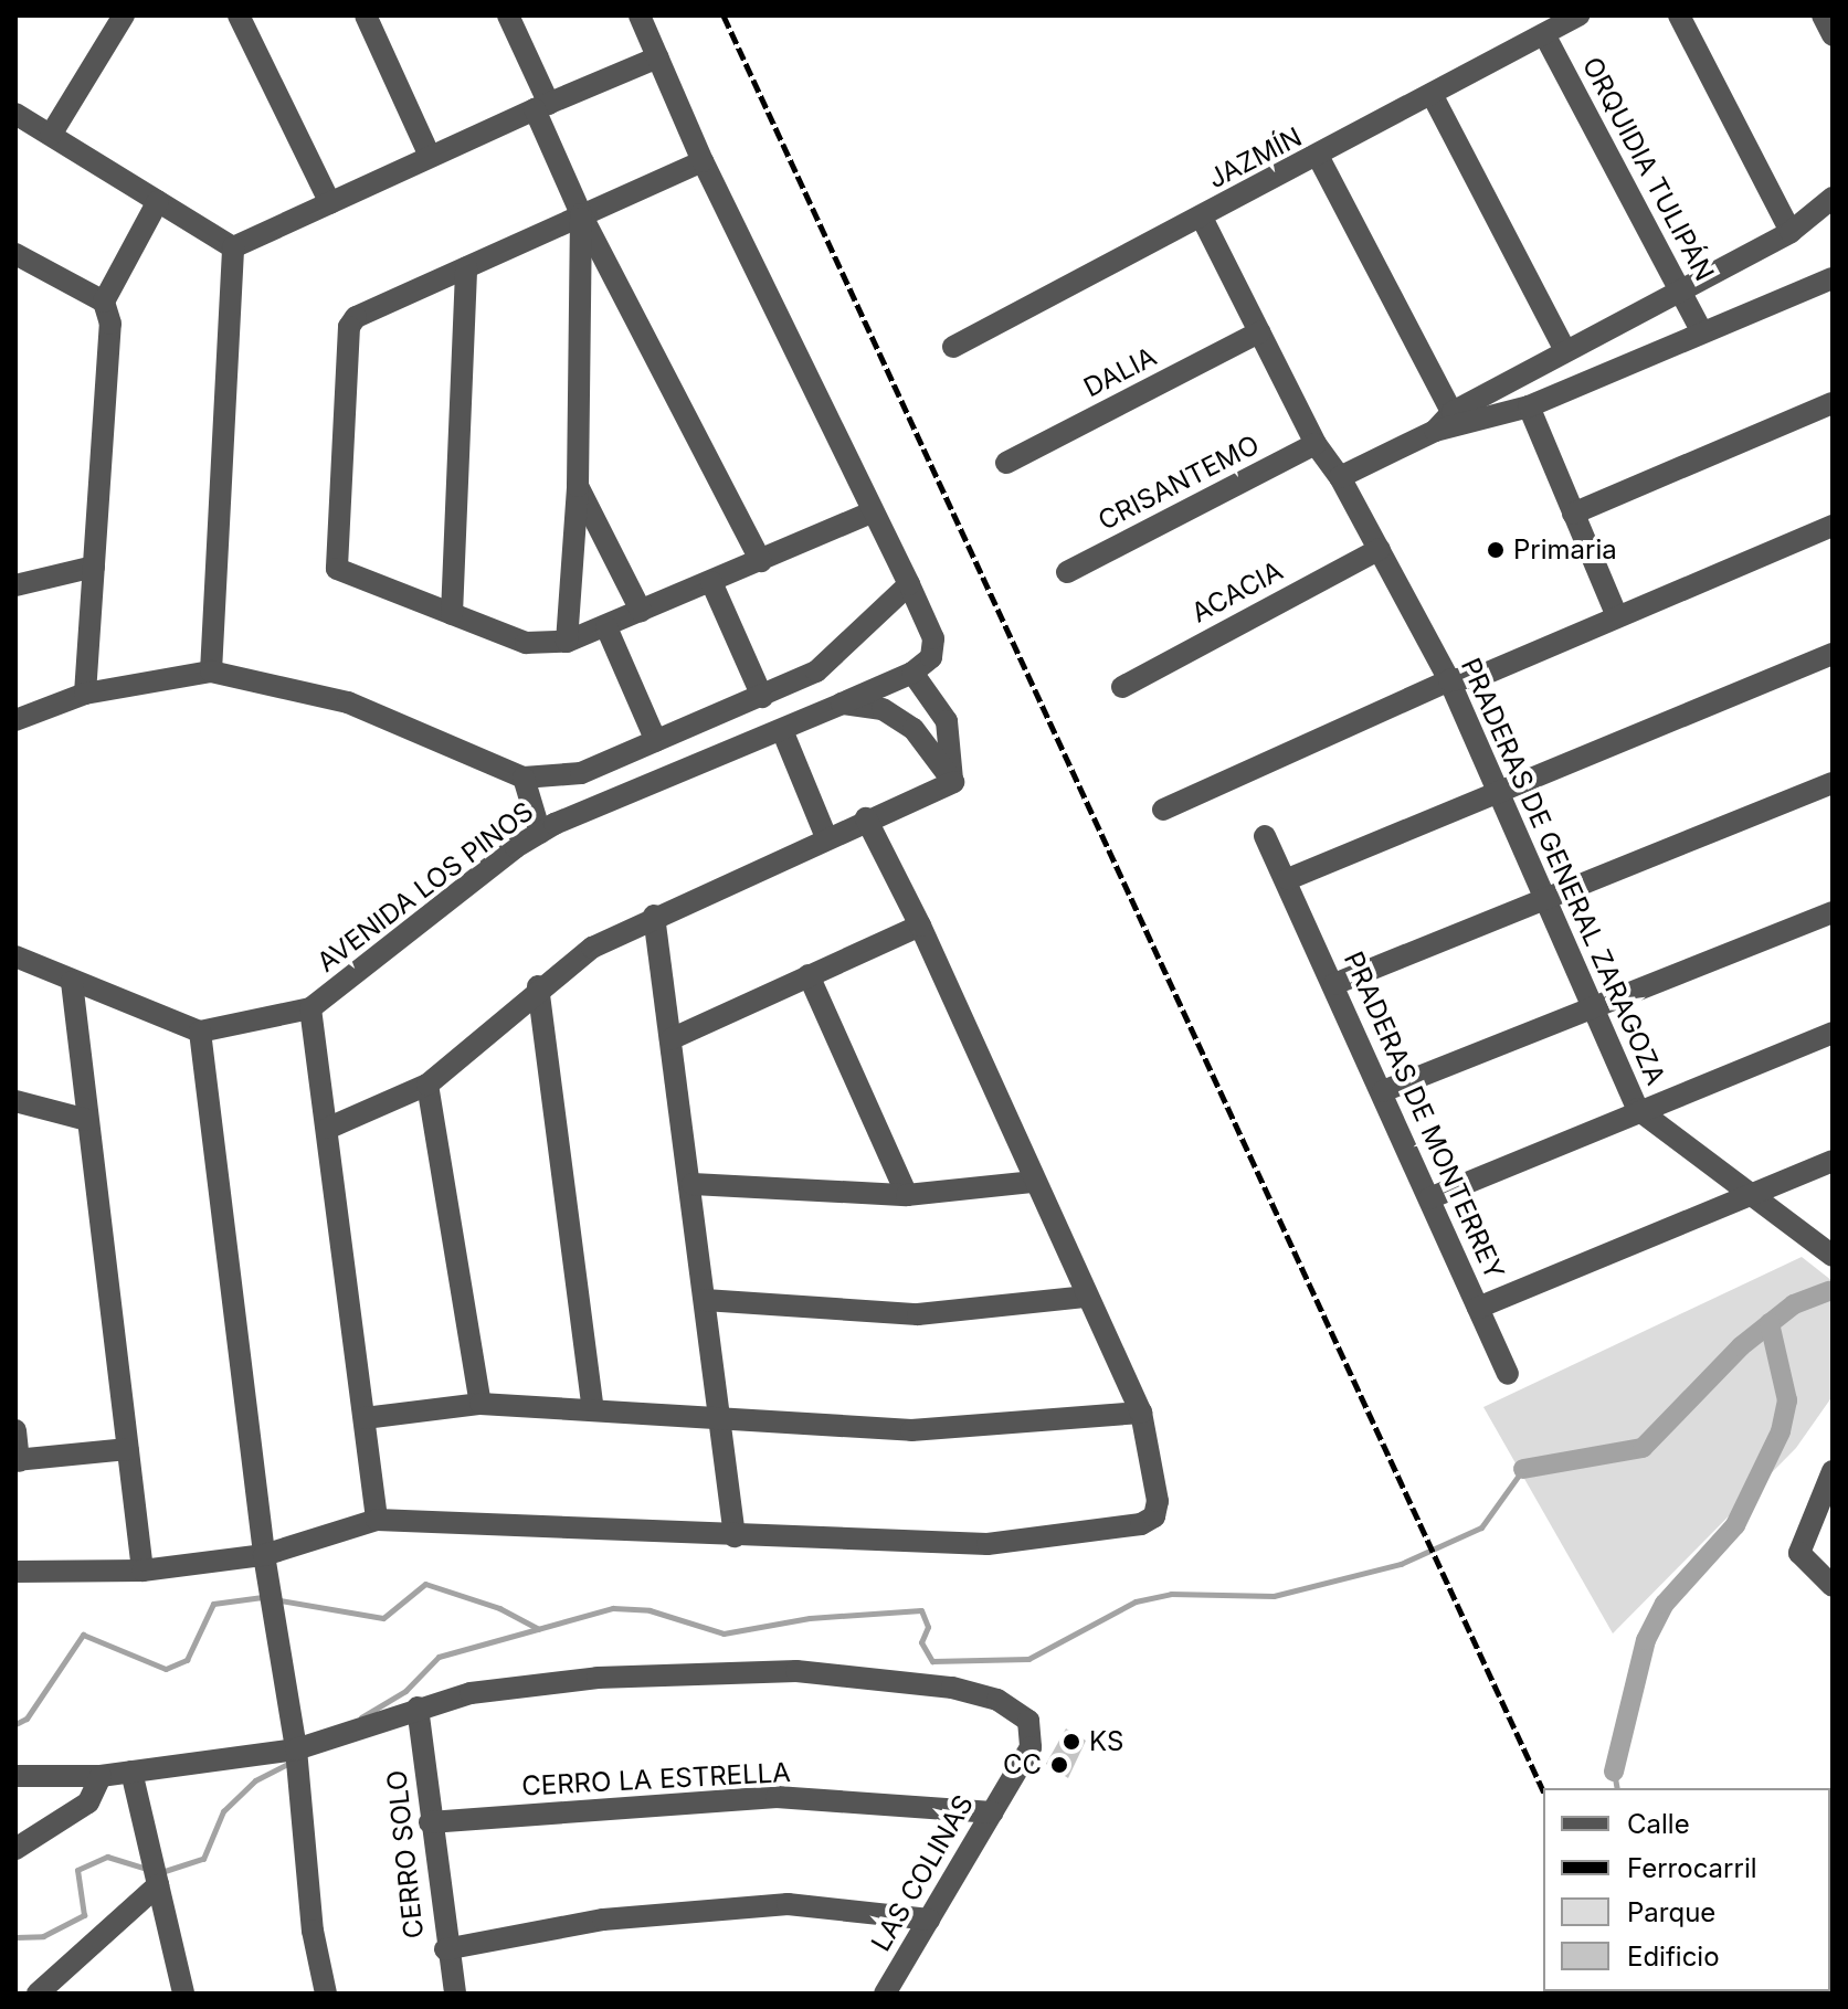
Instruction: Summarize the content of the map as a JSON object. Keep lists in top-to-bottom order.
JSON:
{
  "streets": {
    "street": [
      "JAZMÍN",
      "ORQUIDIA TULIPÁN",
      "DALIA",
      "CRISANTEMO",
      "ACACIA",
      "PRADERAS DE GENERAL ZARAGOZA",
      "AVENIDA LOS PINOS",
      "PRADERAS DE MONTERREY",
      "CERRO LA ESTRELLA",
      "CERRO SOLO",
      "LAS COLINAS"
    ]
  },
  "crossings": [
    ["JAZMÍN", "ORQUIDIA TULIPÁN"],
    ["JAZMÍN", "PRADERAS DE GENERAL ZARAGOZA"],
    ["DALIA", "PRADERAS DE GENERAL ZARAGOZA"],
    ["CRISANTEMO", "PRADERAS DE GENERAL ZARAGOZA"],
    ["ACACIA", "PRADERAS DE GENERAL ZARAGOZA"],
    ["CERRO LA ESTRELLA", "CERRO SOLO"],
    ["CERRO LA ESTRELLA", "LAS COLINAS"],
    ["CERRO SOLO", "LAS COLINAS"]
  ],
  "places": ["Primaria", "KS", "CC"],
  "legend": [
    "Calle",
    "Ferrocarril",
    "Parque",
    "Edificio"
  ]
}
